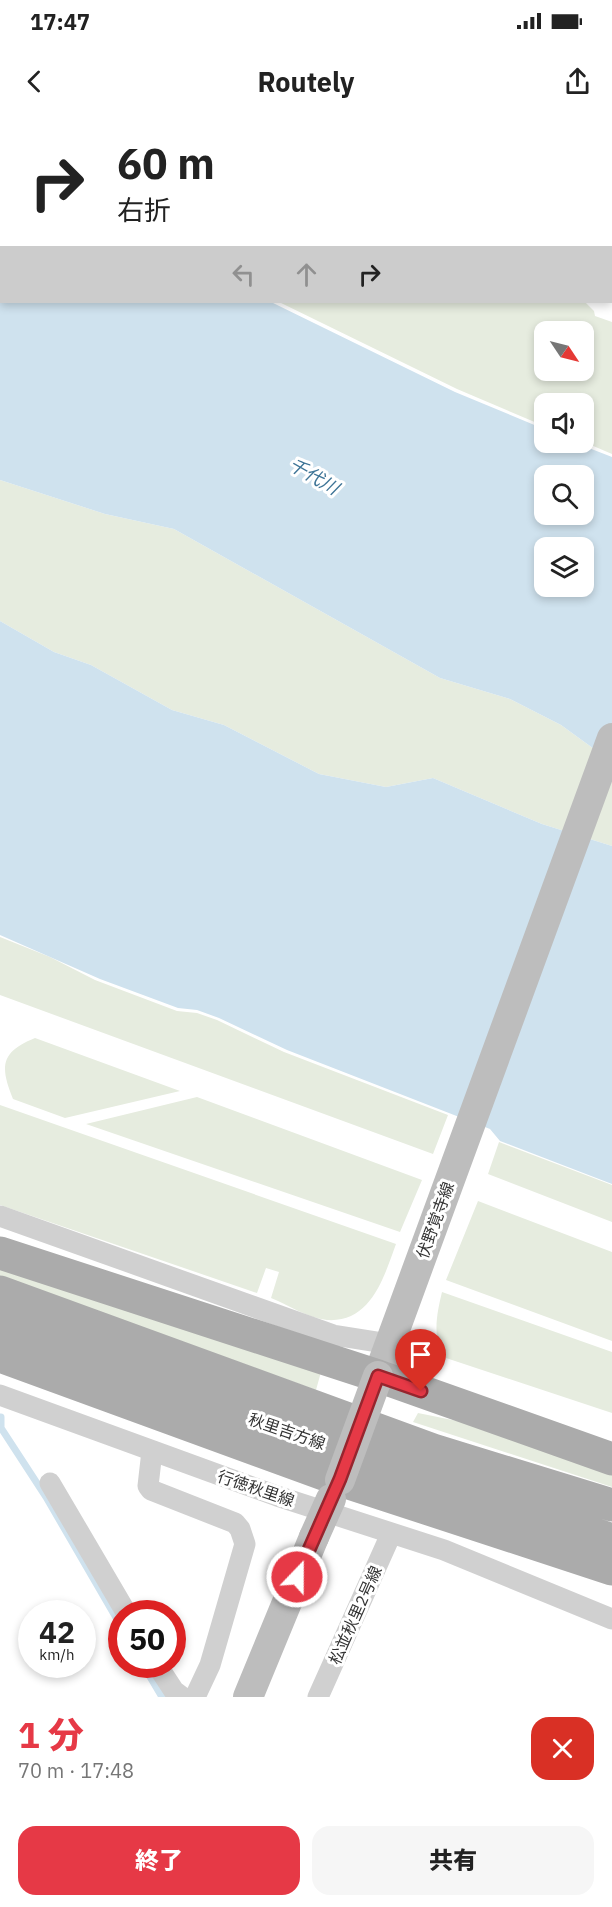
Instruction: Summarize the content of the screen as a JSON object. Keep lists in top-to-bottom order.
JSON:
{
  "streets": {
    "main road": ["伏野覚寺線", "秋里吉方線"],
    "street": ["行徳秋里線", "松並秋里2号線"]
  },
  "crossings": [
    ["行徳秋里線", "松並秋里2号線"]
  ],
  "water": ["千代川"],
  "north": "bottom right",
  "page": {
    "status": "17:47",
    "header": "Routely",
    "turn": ["60 m", "右折"],
    "speed": "42 km/h",
    "limit": "50",
    "heading": ["1 分", "70 m · 17:48"],
    "buttons": ["終了", "共有"]
  }
}
